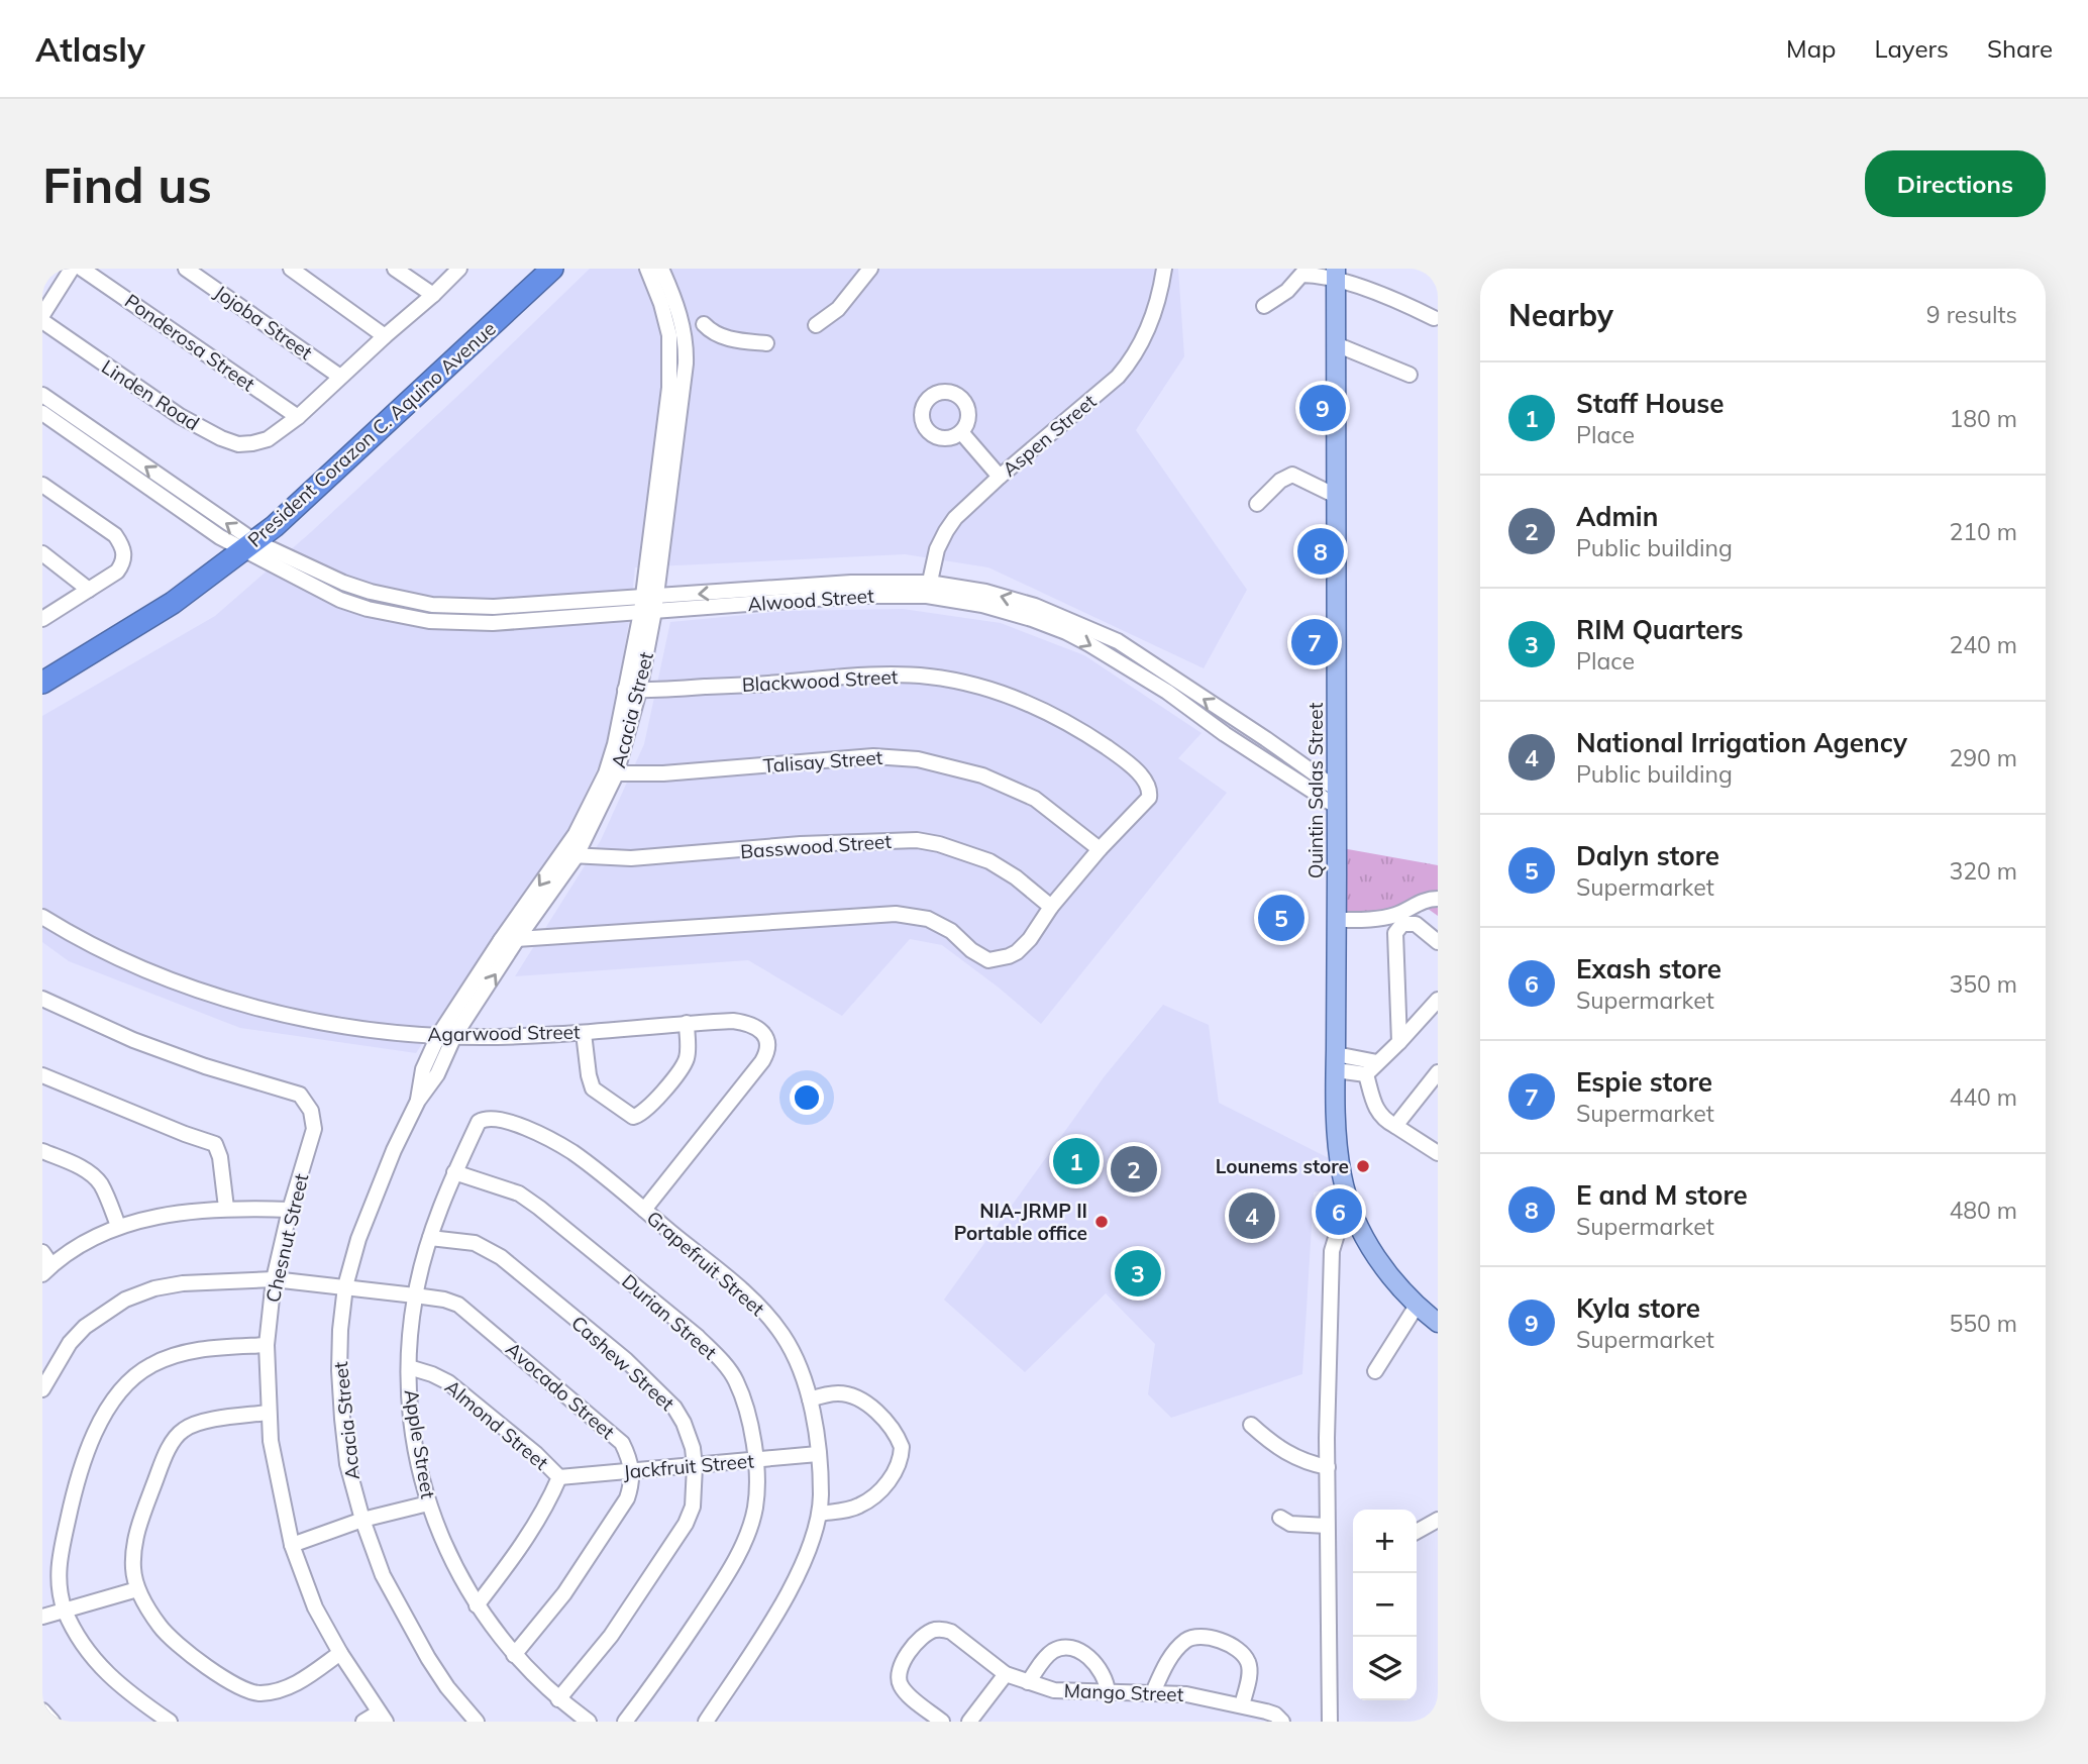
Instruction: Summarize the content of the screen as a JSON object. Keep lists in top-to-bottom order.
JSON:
{
  "streets": {
    "highway": ["President Corazon C. Aquino Avenue"],
    "main road": ["Quintin Salas Street"],
    "street": [
      "Jojoba Street",
      "Ponderosa Street",
      "Linden Road",
      "Aspen Street",
      "Alwood Street",
      "Blackwood Street",
      "Acacia Street",
      "Talisay Street",
      "Basswood Street",
      "Agarwood Street",
      "Chesnut Street",
      "Grapefruit Street",
      "Durian Street",
      "Cashew Street",
      "Avocado Street",
      "Almond Street",
      "Apple Street",
      "Jackfruit Street",
      "Mango Street"
    ]
  },
  "crossings": [
    ["Ponderosa Street", "Linden Road"],
    ["President Corazon C. Aquino Avenue", "Alwood Street"],
    ["Aspen Street", "Alwood Street"],
    ["Alwood Street", "Acacia Street"],
    ["Alwood Street", "Quintin Salas Street"],
    ["Blackwood Street", "Acacia Street"],
    ["Blackwood Street", "Talisay Street"],
    ["Acacia Street", "Talisay Street"],
    ["Acacia Street", "Basswood Street"],
    ["Acacia Street", "Agarwood Street"],
    ["Acacia Street", "Avocado Street"],
    ["Agarwood Street", "Grapefruit Street"],
    ["Chesnut Street", "Avocado Street"],
    ["Grapefruit Street", "Apple Street"],
    ["Grapefruit Street", "Jackfruit Street"],
    ["Durian Street", "Apple Street"],
    ["Durian Street", "Jackfruit Street"],
    ["Cashew Street", "Apple Street"],
    ["Cashew Street", "Jackfruit Street"],
    ["Avocado Street", "Apple Street"],
    ["Avocado Street", "Jackfruit Street"],
    ["Almond Street", "Apple Street"],
    ["Almond Street", "Jackfruit Street"]
  ],
  "places": ["Lounems store", "NIA-JRMP II Portable office"],
  "page": {
    "header": "Atlasly",
    "nav": ["Map", "Layers", "Share"],
    "buttons": "Directions",
    "title": "Find us",
    "heading": ["Nearby", "9 results"],
    "list": [
      {
        "mark": "1",
        "name": "Staff House",
        "note": "Place",
        "value": "180 m"
      },
      {
        "mark": "2",
        "name": "Admin",
        "note": "Public building",
        "value": "210 m"
      },
      {
        "mark": "3",
        "name": "RIM Quarters",
        "note": "Place",
        "value": "240 m"
      },
      {
        "mark": "4",
        "name": "National Irrigation Agency",
        "note": "Public building",
        "value": "290 m"
      },
      {
        "mark": "5",
        "name": "Dalyn store",
        "note": "Supermarket",
        "value": "320 m"
      },
      {
        "mark": "6",
        "name": "Exash store",
        "note": "Supermarket",
        "value": "350 m"
      },
      {
        "mark": "7",
        "name": "Espie store",
        "note": "Supermarket",
        "value": "440 m"
      },
      {
        "mark": "8",
        "name": "E and M store",
        "note": "Supermarket",
        "value": "480 m"
      },
      {
        "mark": "9",
        "name": "Kyla store",
        "note": "Supermarket",
        "value": "550 m"
      }
    ],
    "pins": [
      "9",
      "8",
      "7",
      "5",
      "1",
      "2",
      "6",
      "4",
      "3"
    ],
    "map_buttons": ["+", "−"]
  }
}
